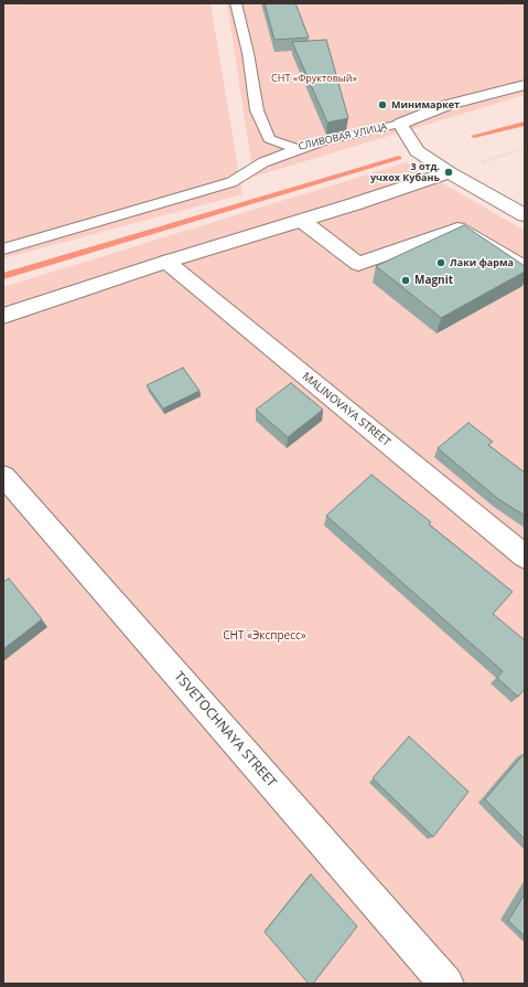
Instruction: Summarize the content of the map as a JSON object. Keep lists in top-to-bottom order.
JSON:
{
  "streets": {
    "street": ["MALINOVAYA STREET", "TSVETOCHNAYA STREET"],
    "lane": ["СЛИВОВАЯ УЛИЦА"]
  },
  "parks": ["СНТ «Фруктовый»", "СНТ «Экспресс»"],
  "places": [
    "Минимаркет",
    "3 отд. учхох Кубань",
    "Лаки фарма",
    "Magnit"
  ]
}
